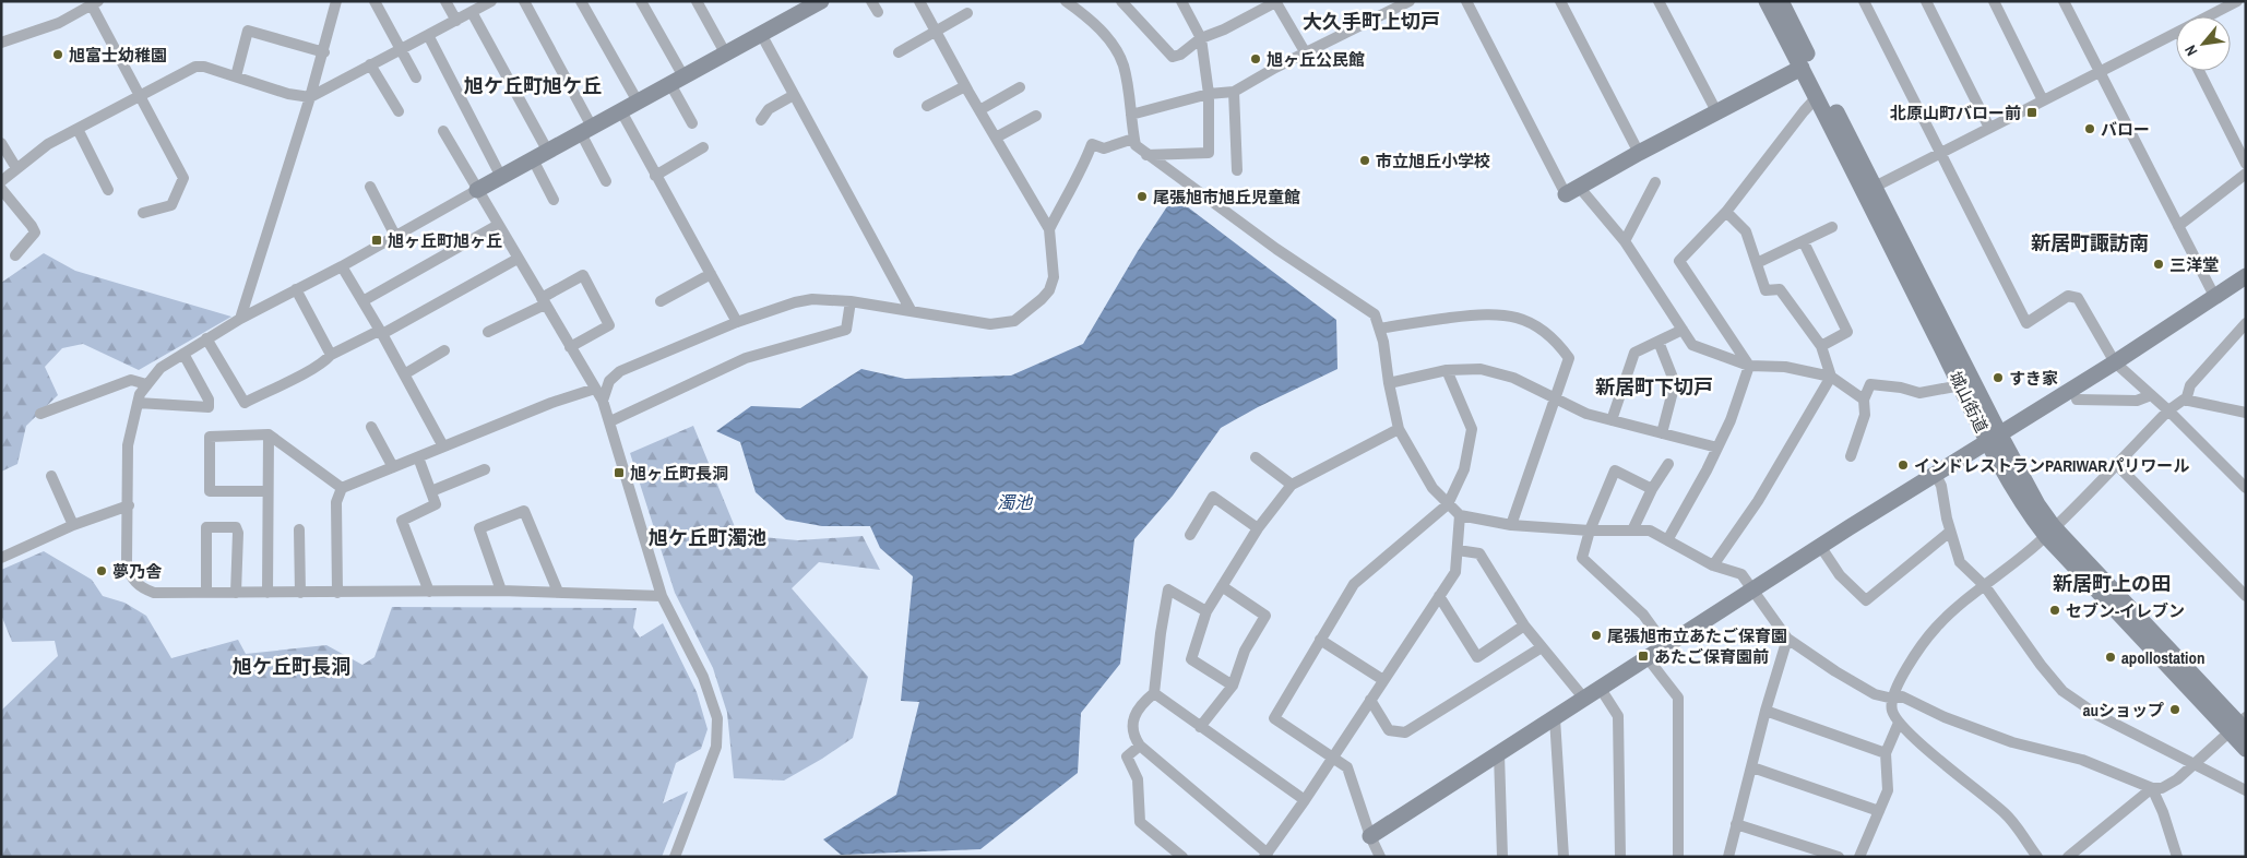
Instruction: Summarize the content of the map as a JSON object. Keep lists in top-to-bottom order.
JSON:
{
  "streets": {
    "street": ["城山街道"]
  },
  "districts": [
    "大久手町上切戸",
    "旭ケ丘町旭ケ丘",
    "新居町諏訪南",
    "新居町下切戸",
    "旭ケ丘町濁池",
    "新居町上の田",
    "旭ケ丘町長洞"
  ],
  "water": ["濁池"],
  "places": {
    "other": [
      "旭富士幼稚園",
      "旭ヶ丘公民館",
      "バロー",
      "市立旭丘小学校",
      "尾張旭市旭丘児童館",
      "三洋堂",
      "すき家",
      "インドレストランPARIWARパリワール",
      "夢乃舎",
      "セブン-イレブン",
      "尾張旭市立あたご保育園",
      "apollostation",
      "auショップ"
    ],
    "transit": [
      "北原山町バロー前",
      "旭ヶ丘町旭ヶ丘",
      "旭ヶ丘町長洞",
      "あたご保育園前"
    ]
  },
  "north": "bottom left"
}
